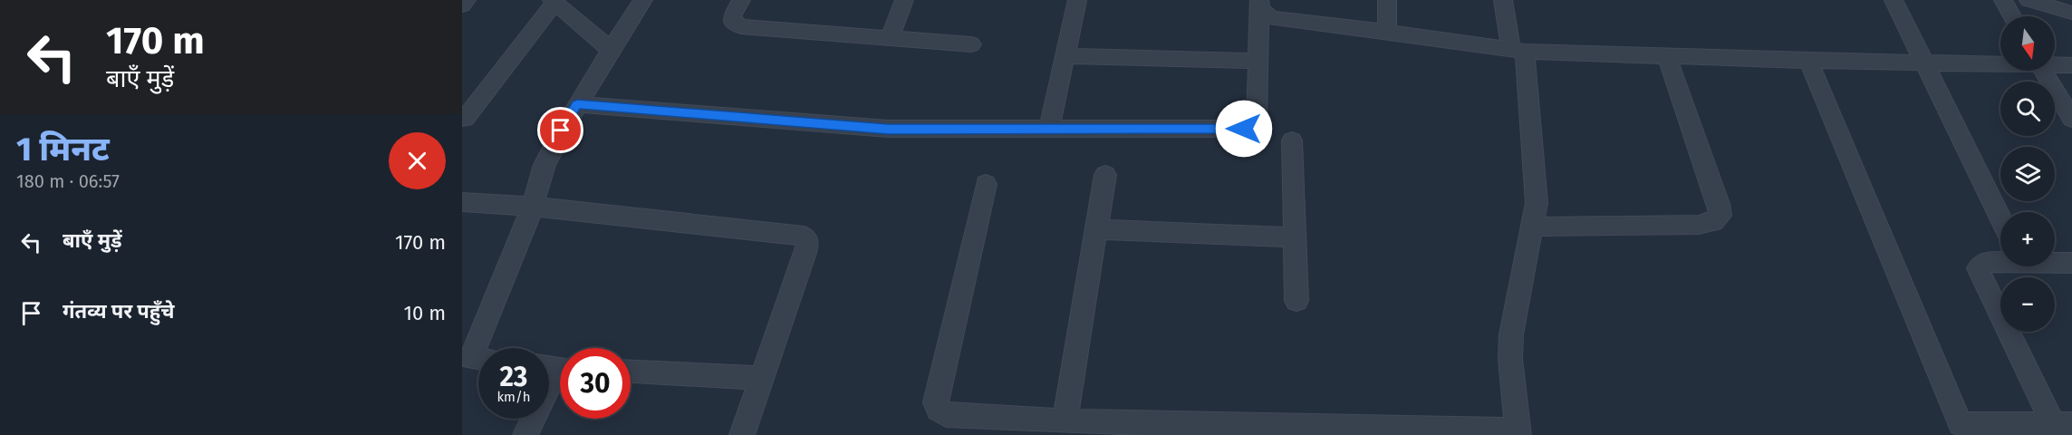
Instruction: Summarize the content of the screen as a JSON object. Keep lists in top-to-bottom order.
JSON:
{
  "north": "bottom",
  "page": {
    "turn": ["170 m", "बाएँ मुड़ें"],
    "map_buttons": ["+", "−"],
    "heading": ["1 मिनट", "180 m · 06:57"],
    "list": [
      {
        "name": "बाएँ मुड़ें",
        "value": "170 m"
      },
      {
        "name": "गंतव्य पर पहुँचे",
        "value": "10 m"
      }
    ],
    "speed": "23 km/h",
    "limit": "30"
  }
}
